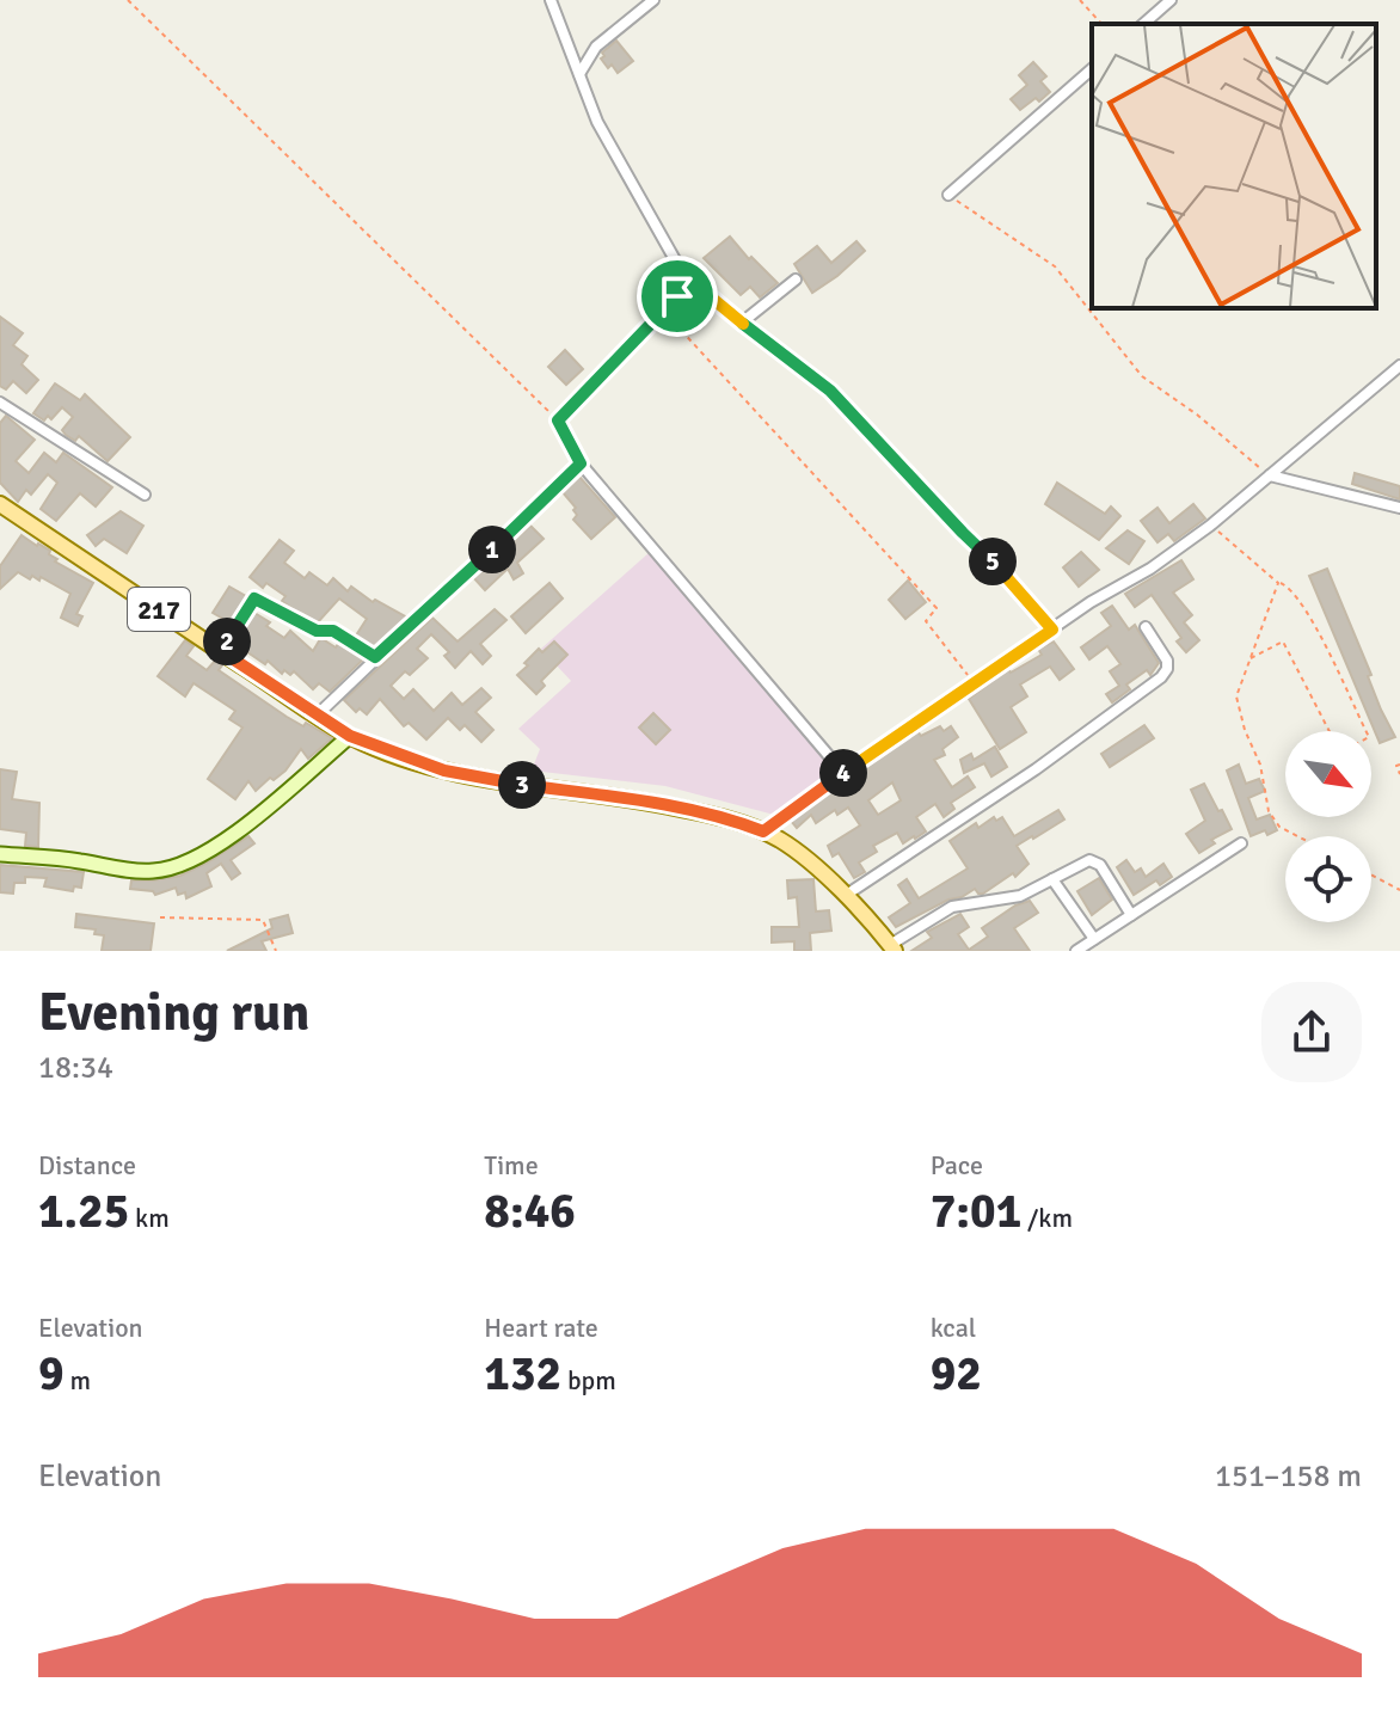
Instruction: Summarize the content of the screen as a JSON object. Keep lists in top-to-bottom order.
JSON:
{
  "streets": {
    "main road": ["217"]
  },
  "north": "bottom right",
  "page": {
    "pins": [
      "1",
      "5",
      "2",
      "4",
      "3"
    ],
    "heading": ["Evening run", "18:34"],
    "stats": [
      ["Distance", "1.25 km"],
      ["Time", "8:46"],
      ["Pace", "7:01 /km"],
      ["Elevation", "9 m"],
      ["Heart rate", "132 bpm"],
      ["kcal", "92"]
    ],
    "chart": ["Elevation", "151–158 m"]
  }
}
